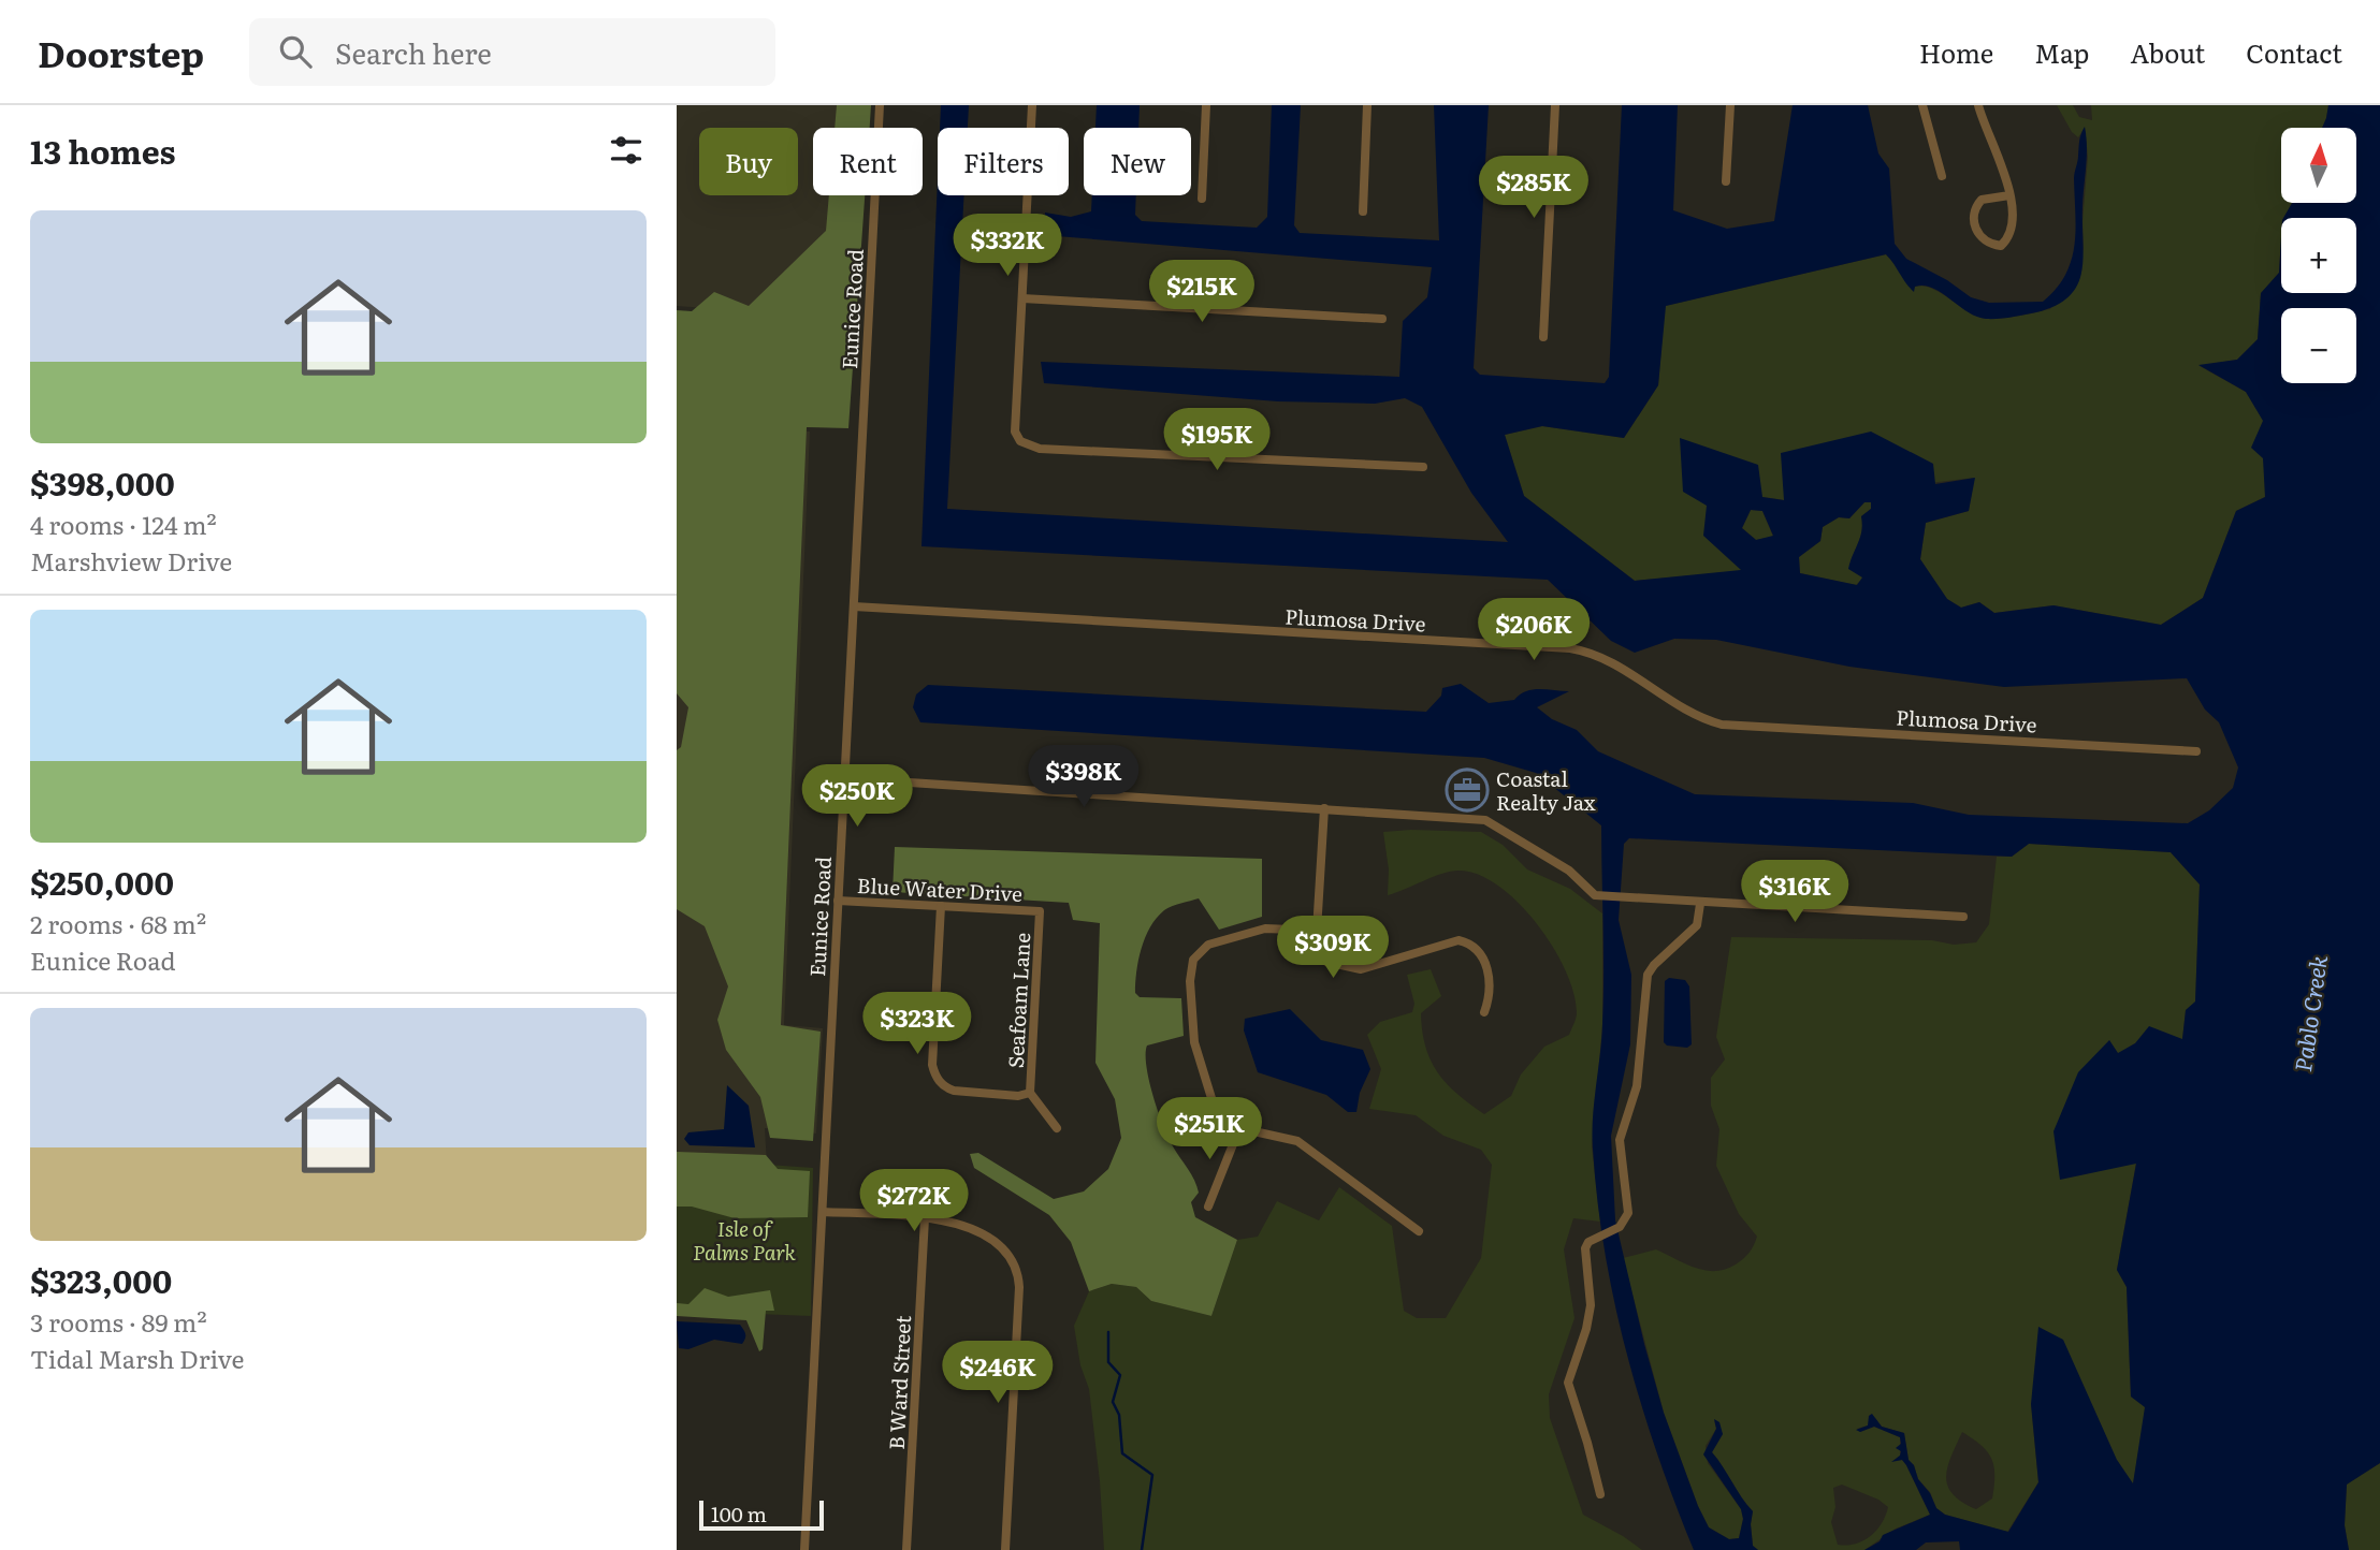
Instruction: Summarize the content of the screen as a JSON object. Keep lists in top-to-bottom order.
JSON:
{
  "streets": {
    "street": [
      "Eunice Road",
      "Plumosa Drive",
      "Blue Water Drive",
      "Seafoam Lane",
      "B Ward Street"
    ]
  },
  "crossings": [
    ["Eunice Road", "Plumosa Drive"],
    ["Eunice Road", "Blue Water Drive"],
    ["Blue Water Drive", "Seafoam Lane"]
  ],
  "water": ["Pablo Creek"],
  "parks": ["Isle of Palms Park"],
  "places": {
    "office": ["Coastal Realty Jax"]
  },
  "scale_bar": "100 m",
  "north": "top",
  "page": {
    "header": "Doorstep",
    "search": "Search here",
    "nav": [
      "Home",
      "Map",
      "About",
      "Contact"
    ],
    "heading": "13 homes",
    "map_buttons": ["+", "−"],
    "chip": [
      "Buy",
      "Rent",
      "Filters",
      "New"
    ],
    "price": [
      "$285K",
      "$332K",
      "$215K",
      "$195K",
      "$206K",
      "$398K",
      "$250K",
      "$316K",
      "$309K",
      "$323K",
      "$251K",
      "$272K",
      "$246K"
    ],
    "list": [
      {
        "name": "$398,000",
        "note": "4 rooms · 124 m² · Marshview Drive"
      },
      {
        "name": "$250,000",
        "note": "2 rooms · 68 m² · Eunice Road"
      },
      {
        "name": "$323,000",
        "note": "3 rooms · 89 m² · Tidal Marsh Drive"
      }
    ],
    "scale": "100 m"
  }
}
